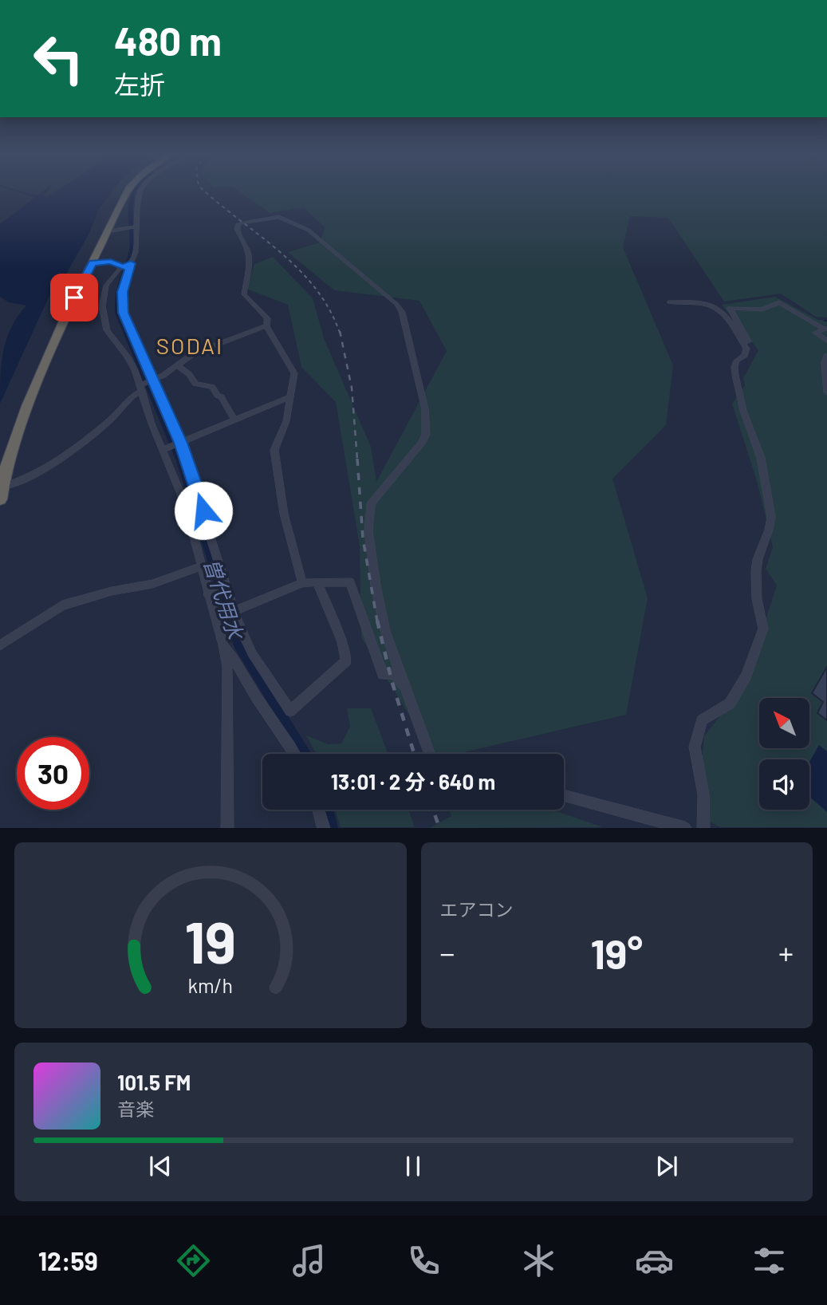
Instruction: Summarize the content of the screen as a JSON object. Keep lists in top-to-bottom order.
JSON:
{
  "districts": ["SODAI"],
  "water": ["曽代用水"],
  "north": "top left",
  "page": {
    "turn": ["480 m", "左折"],
    "limit": "30",
    "trip": "13:01 · 2 分 · 640 m",
    "tile": "エアコン",
    "heat": ["−", "19°", "+"],
    "song": ["101.5 FM", "音楽"],
    "tabs": "12:59",
    "gauge": ["19", "km/h"]
  }
}
